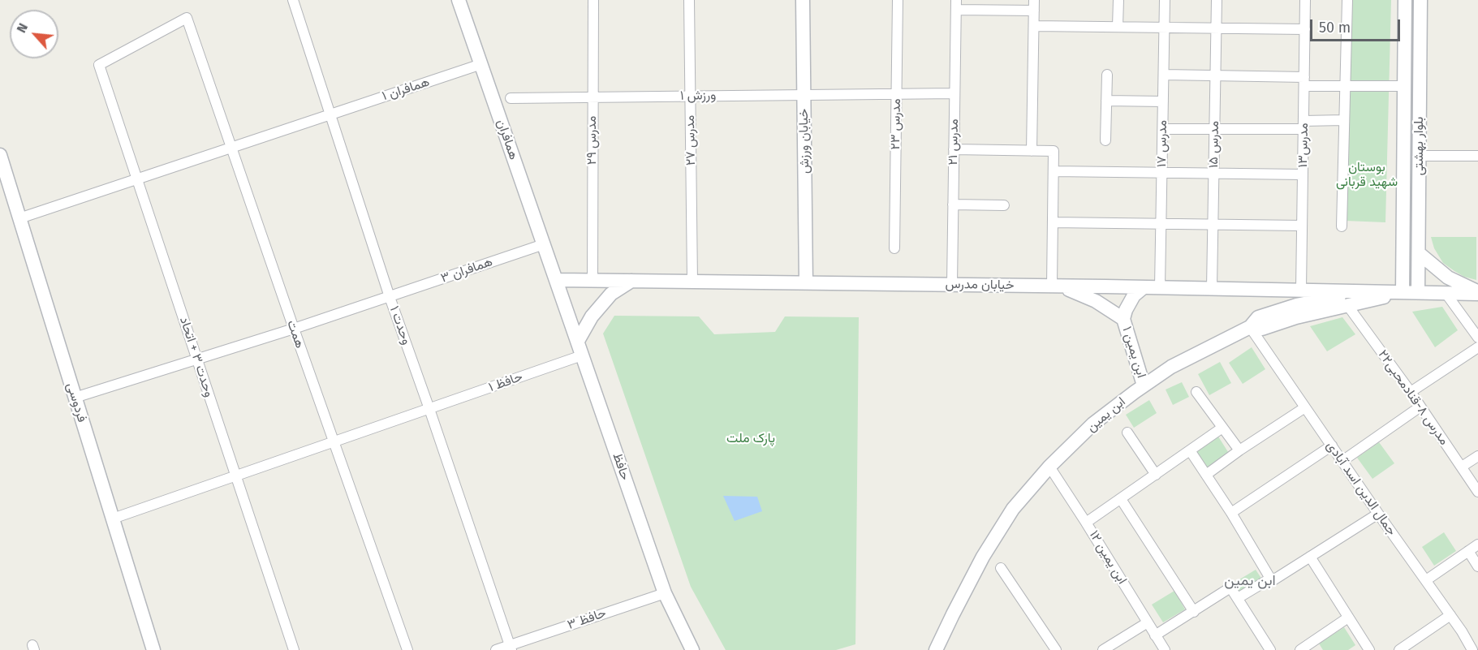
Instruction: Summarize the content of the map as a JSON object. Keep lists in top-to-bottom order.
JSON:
{
  "streets": {
    "main road": [
      "همافران",
      "خیابان ورزش",
      "بلوار بهشتی",
      "خیابان مدرس",
      "ابن یمین ۱",
      "فردوسی",
      "ابن یمین",
      "حافظ"
    ],
    "street": [
      "همافران ۱",
      "ورزش ۱",
      "مدرس ۲۳",
      "مدرس ۲۹",
      "مدرس ۲۷",
      "مدرس ۲۱",
      "مدرس ۱۷",
      "مدرس ۱۵",
      "مدرس۱۳",
      "همافران ۳",
      "وحدت ۱",
      "همت",
      "وحدت ۳ + اتحاد",
      "حافظ ۱",
      "مدرس ۸-قنادمحبی۲۲",
      "جمال الدین اسد آبادی",
      "ابن یمین ۱۲",
      "حافظ ۳"
    ]
  },
  "crossings": [
    ["همافران ۱", "همافران"],
    ["همافران ۱", "وحدت ۱"],
    ["همافران ۱", "همت"],
    ["همافران ۱", "وحدت ۳ + اتحاد"],
    ["همافران ۱", "فردوسی"],
    ["ورزش ۱", "مدرس ۲۳"],
    ["ورزش ۱", "مدرس ۲۹"],
    ["ورزش ۱", "مدرس ۲۷"],
    ["ورزش ۱", "خیابان ورزش"],
    ["ورزش ۱", "مدرس ۲۱"],
    ["همافران", "همافران ۳"],
    ["همافران", "خیابان مدرس"],
    ["همافران", "حافظ"],
    ["مدرس ۲۹", "خیابان مدرس"],
    ["مدرس ۲۷", "خیابان مدرس"],
    ["خیابان ورزش", "خیابان مدرس"],
    ["مدرس ۲۱", "خیابان مدرس"],
    ["مدرس ۱۷", "خیابان مدرس"],
    ["مدرس ۱۵", "خیابان مدرس"],
    ["مدرس۱۳", "خیابان مدرس"],
    ["بلوار بهشتی", "خیابان مدرس"],
    ["همافران ۳", "وحدت ۱"],
    ["همافران ۳", "همت"],
    ["همافران ۳", "وحدت ۳ + اتحاد"],
    ["همافران ۳", "فردوسی"],
    ["خیابان مدرس", "مدرس ۸-قنادمحبی۲۲"],
    ["خیابان مدرس", "ابن یمین"],
    ["خیابان مدرس", "حافظ"],
    ["خیابان مدرس", "جمال الدین اسد آبادی"],
    ["وحدت ۱", "حافظ ۱"],
    ["وحدت ۱", "حافظ ۳"],
    ["همت", "وحدت ۳ + اتحاد"],
    ["همت", "حافظ ۱"],
    ["ابن یمین ۱", "ابن یمین"],
    ["وحدت ۳ + اتحاد", "حافظ ۱"],
    ["حافظ ۱", "فردوسی"],
    ["حافظ ۱", "حافظ"],
    ["ابن یمین", "جمال الدین اسد آبادی"],
    ["ابن یمین", "ابن یمین ۱۲"],
    ["حافظ", "حافظ ۳"]
  ],
  "districts": ["ابن یمین"],
  "parks": ["بوستان شهید قربانی", "پارک ملت"],
  "scale_bar": "50 m",
  "north": "top left"
}
